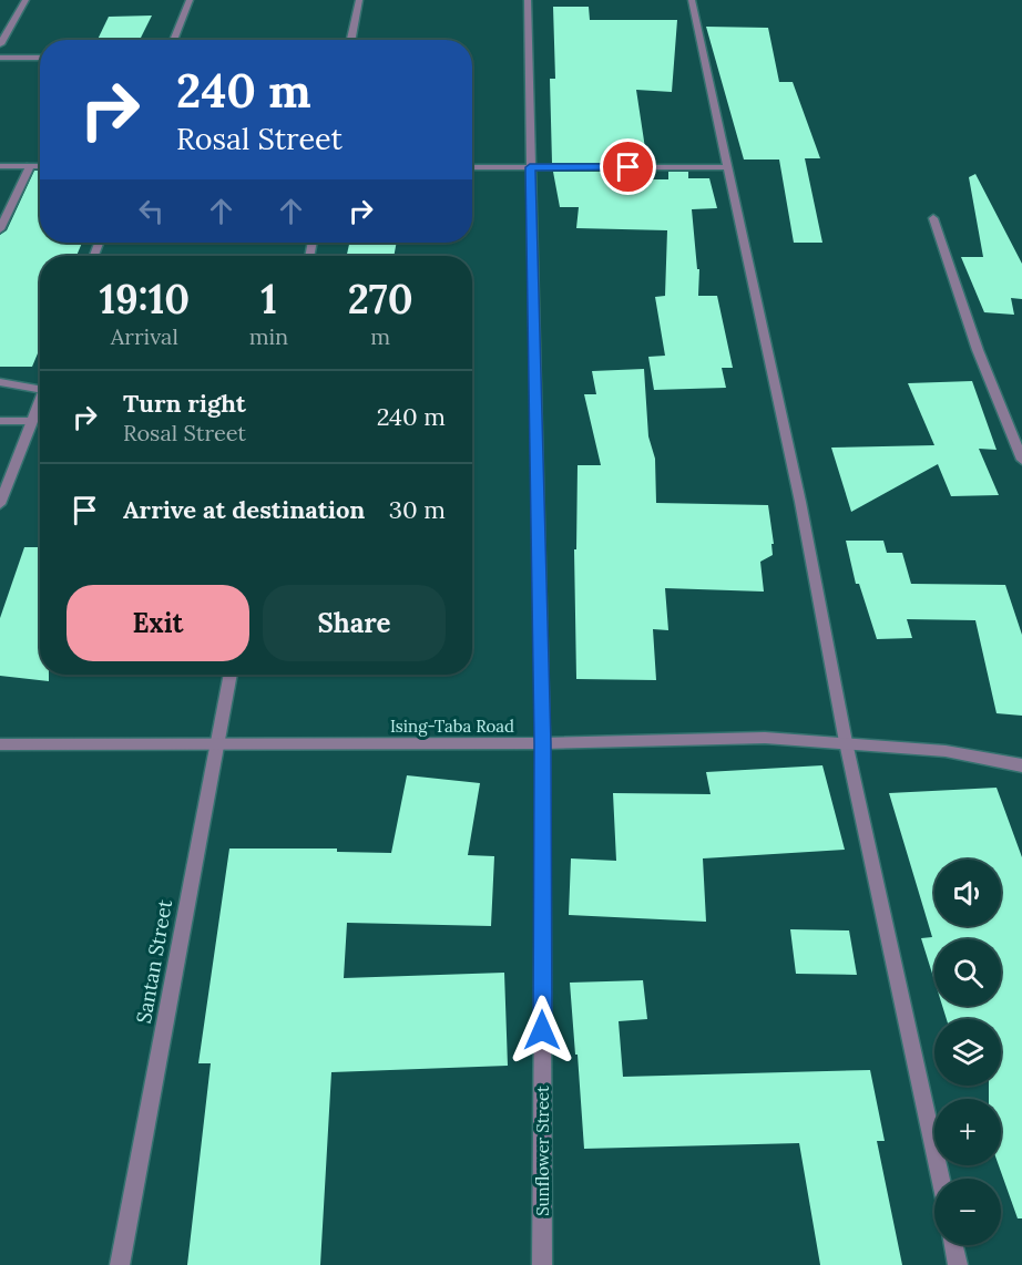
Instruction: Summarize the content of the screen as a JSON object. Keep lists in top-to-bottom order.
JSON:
{
  "streets": {
    "street": ["Ising-Taba Road", "Santan Street", "Sunflower Street"]
  },
  "crossings": [
    ["Ising-Taba Road", "Santan Street"],
    ["Ising-Taba Road", "Sunflower Street"]
  ],
  "page": {
    "turn": ["240 m", "Rosal Street"],
    "eta": [
      "19:10",
      "Arrival",
      "1",
      "min",
      "270",
      "m"
    ],
    "list": [
      {
        "name": "Turn right",
        "note": "Rosal Street",
        "value": "240 m"
      },
      {
        "name": "Arrive at destination",
        "value": "30 m"
      }
    ],
    "buttons": ["Exit", "Share"],
    "map_buttons": ["+", "−"]
  }
}
